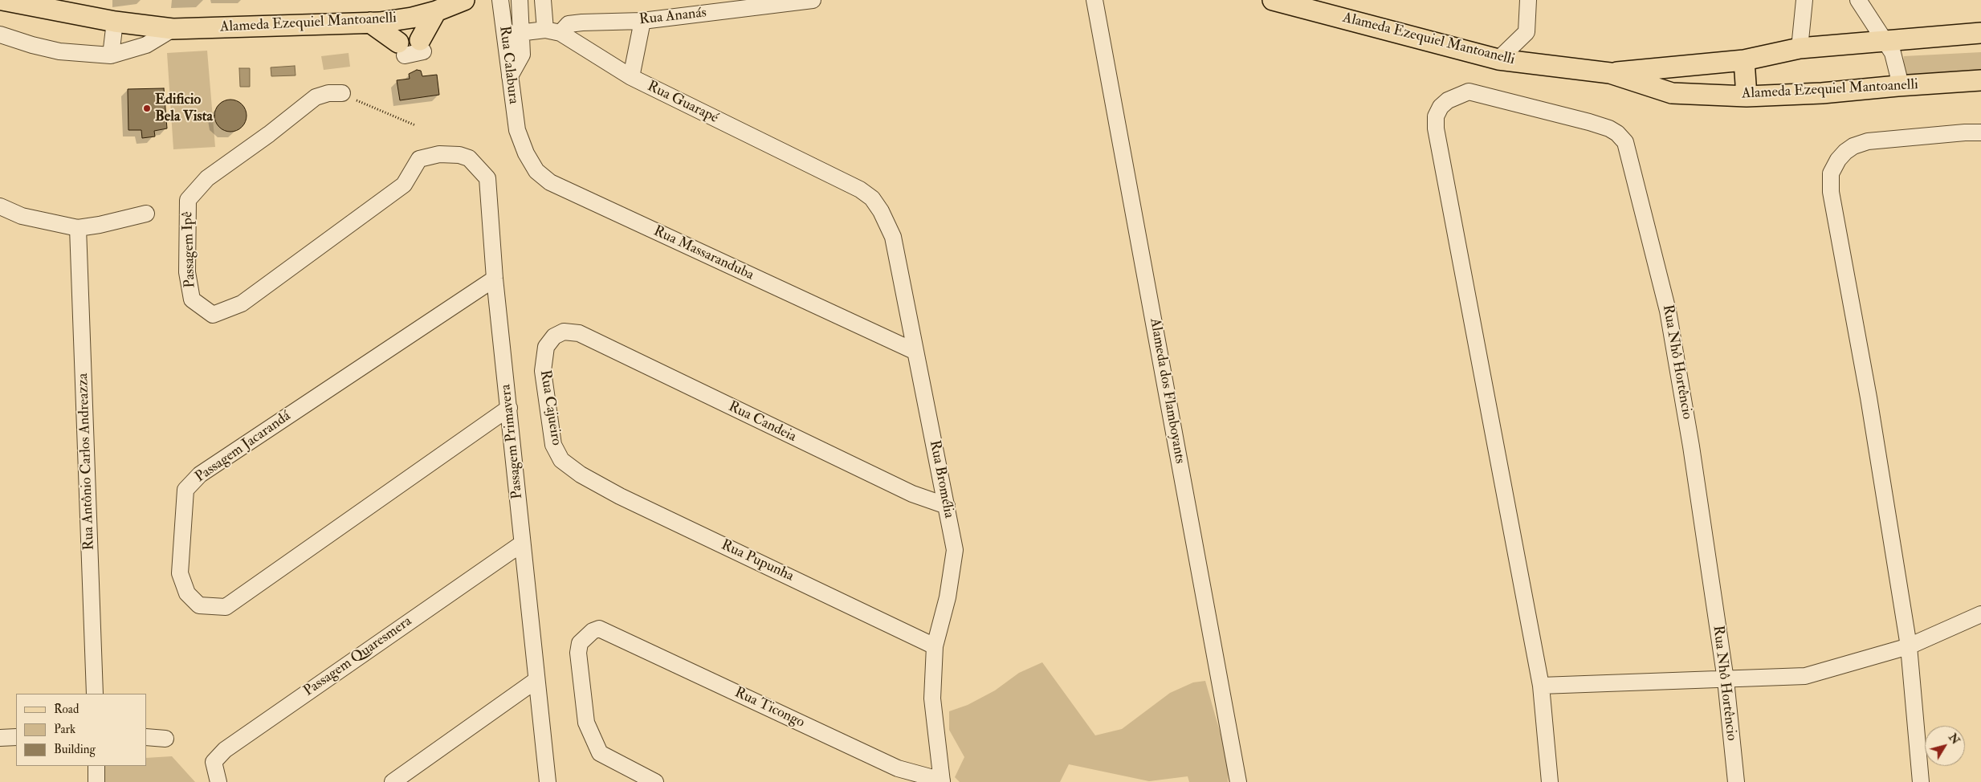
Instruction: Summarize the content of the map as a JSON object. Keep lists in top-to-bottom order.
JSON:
{
  "streets": {
    "main road": ["Alameda Ezequiel Mantoanelli"],
    "street": [
      "Rua Ananás",
      "Rua Calabura",
      "Rua Guarapé",
      "Passagem Ipê",
      "Rua Massaranduba",
      "Rua Nhô Hortêncio",
      "Alameda dos Flamboyants",
      "Rua Cajueiro",
      "Rua Candeia",
      "Passagem Primavera",
      "Passagem Jacarandá",
      "Rua Antônio Carlos Andreazza",
      "Rua Bromélia",
      "Rua Pupunha",
      "Passagem Quaresmera",
      "Rua Ticongo"
    ]
  },
  "crossings": [
    ["Rua Ananás", "Rua Guarapé"],
    ["Rua Calabura", "Rua Massaranduba"],
    ["Rua Guarapé", "Rua Bromélia"],
    ["Passagem Ipê", "Passagem Primavera"],
    ["Rua Massaranduba", "Rua Bromélia"],
    ["Rua Cajueiro", "Rua Candeia"],
    ["Rua Cajueiro", "Rua Pupunha"],
    ["Rua Candeia", "Rua Bromélia"],
    ["Passagem Primavera", "Passagem Jacarandá"],
    ["Passagem Primavera", "Passagem Quaresmera"],
    ["Rua Bromélia", "Rua Pupunha"],
    ["Rua Bromélia", "Rua Ticongo"]
  ],
  "places": ["Edificio Bela Vista"],
  "legend": ["Road", "Park", "Building"],
  "north": "top right"
}
